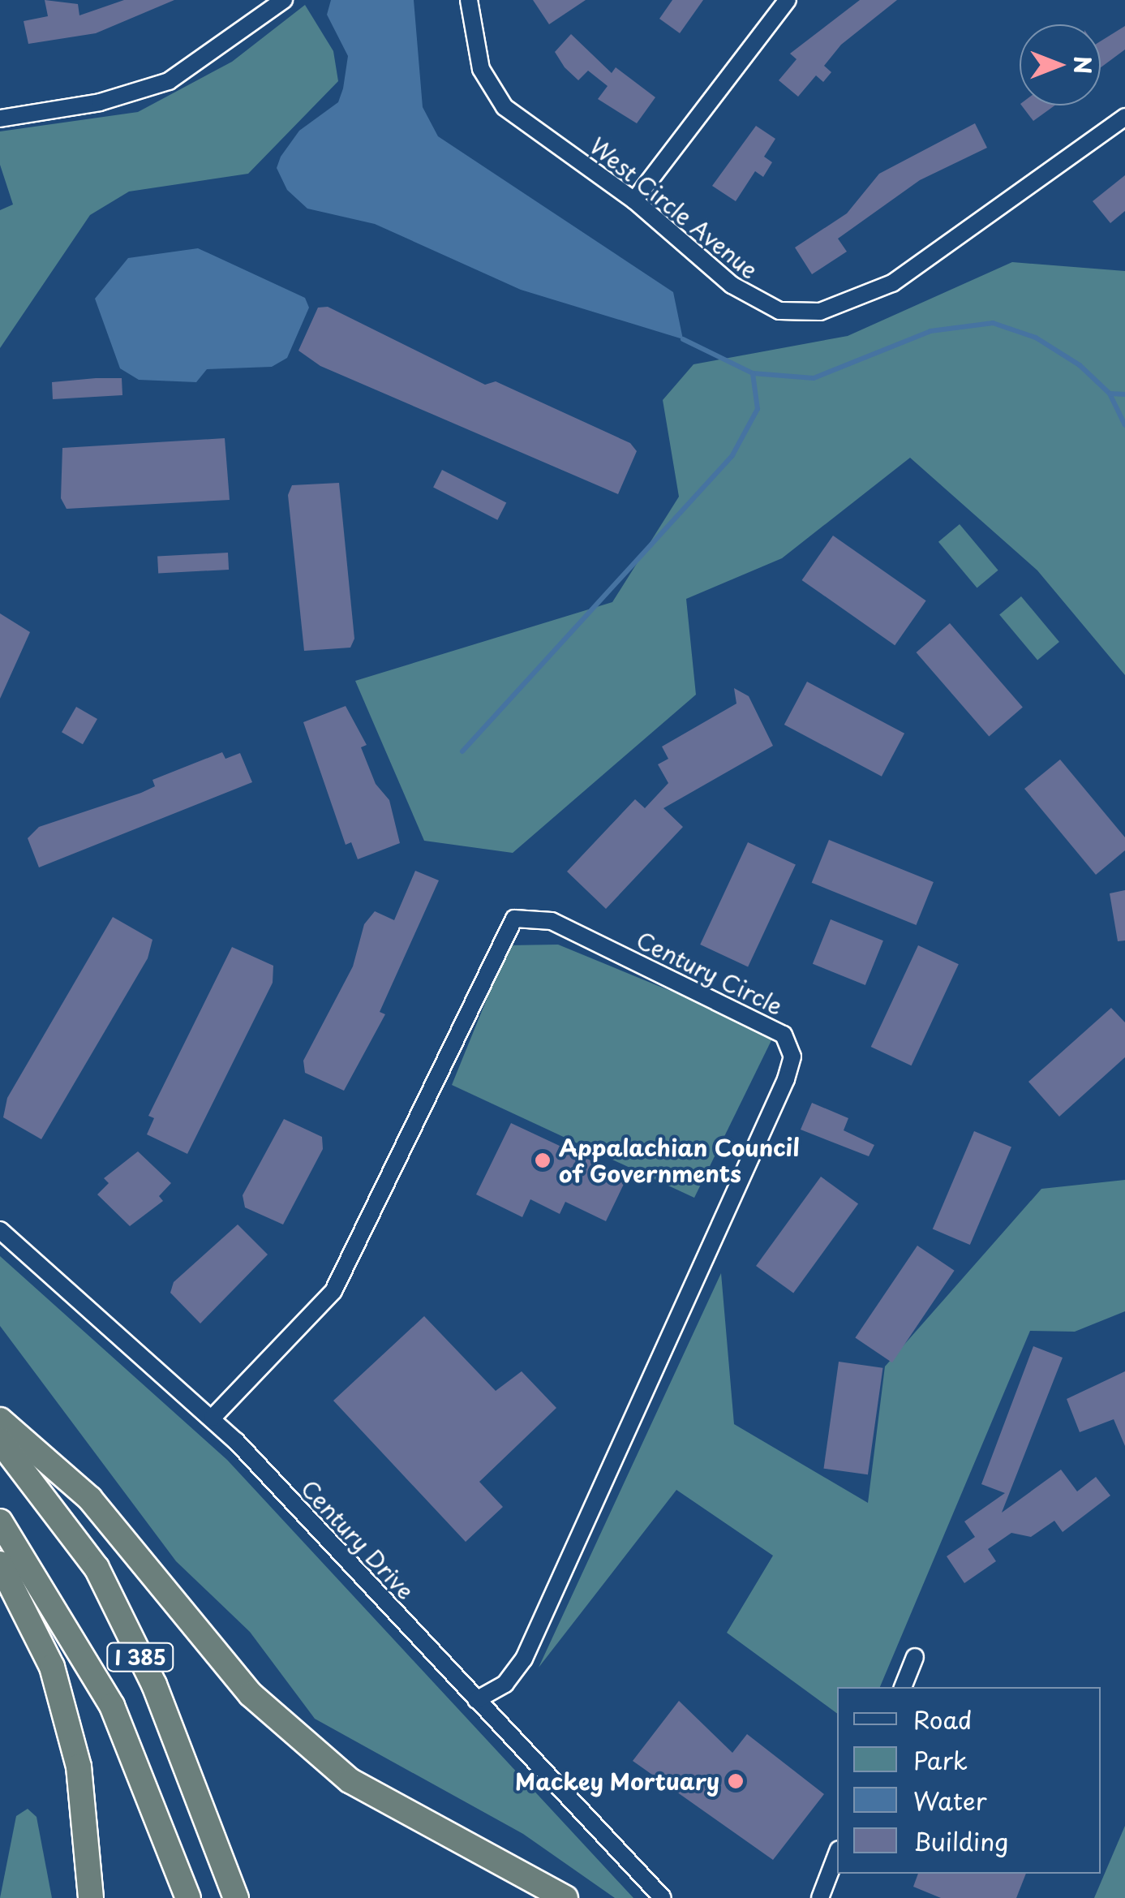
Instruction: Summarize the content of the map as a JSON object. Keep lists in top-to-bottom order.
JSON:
{
  "streets": {
    "highway": ["I 385"],
    "street": ["West Circle Avenue", "Century Circle", "Century Drive"]
  },
  "crossings": [
    ["Century Circle", "Century Drive"]
  ],
  "places": ["Appalachian Council of Governments", "Mackey Mortuary"],
  "legend": [
    "Road",
    "Park",
    "Water",
    "Building"
  ],
  "north": "right"
}
